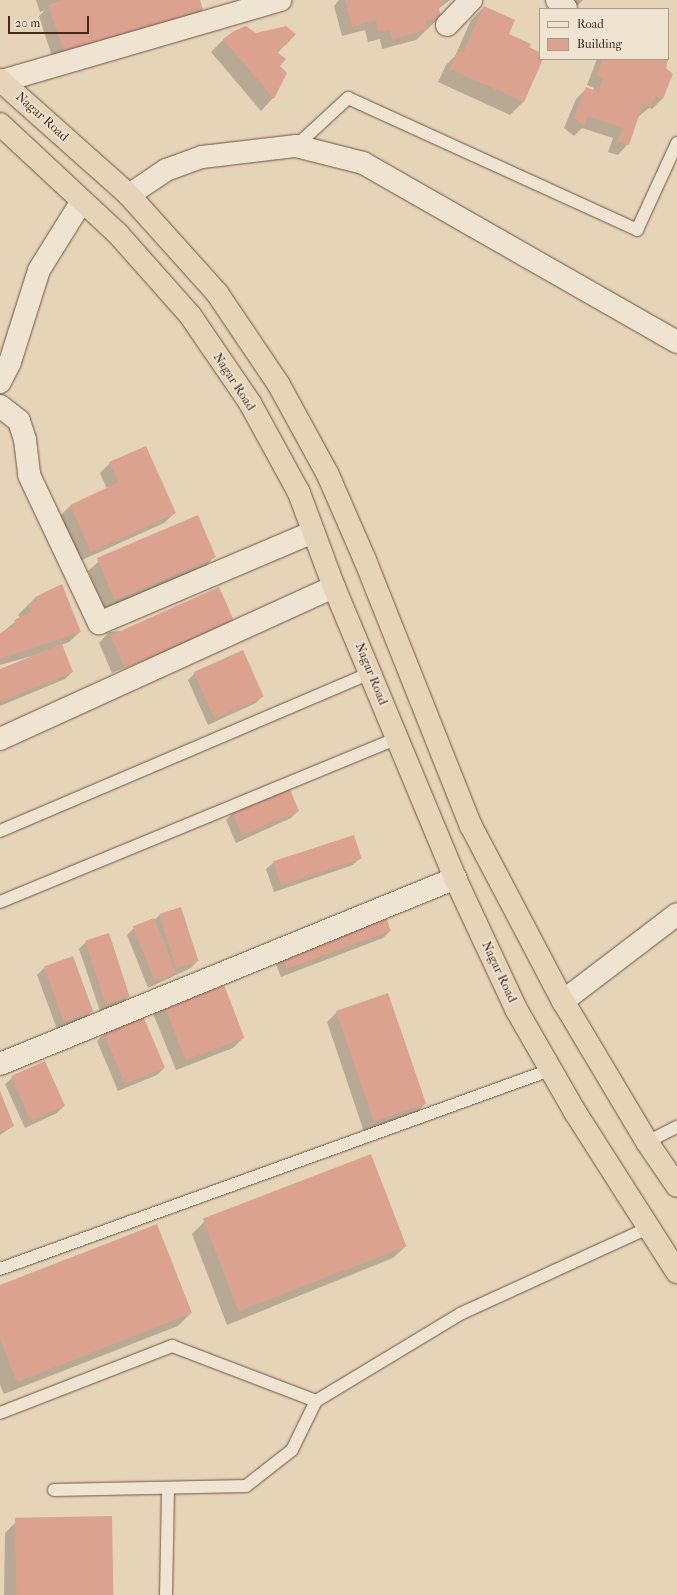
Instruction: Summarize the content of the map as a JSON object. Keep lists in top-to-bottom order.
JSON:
{
  "streets": {
    "highway": ["Nagar Road"]
  },
  "legend": ["Road", "Building"],
  "scale_bar": "20 m"
}
